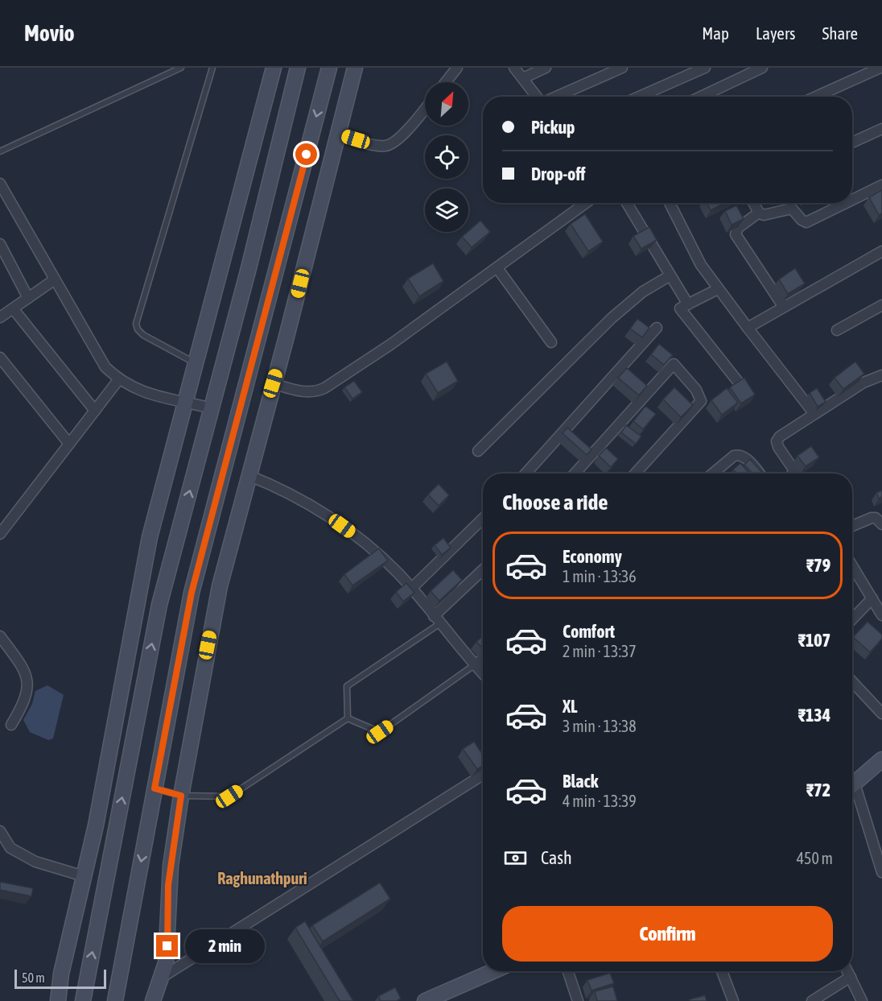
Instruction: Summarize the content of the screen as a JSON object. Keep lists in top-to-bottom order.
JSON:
{
  "districts": ["Raghunathpuri"],
  "scale_bar": "50 m",
  "north": "top right",
  "page": {
    "header": "Movio",
    "nav": ["Map", "Layers", "Share"],
    "banner": ["Pickup", "Drop-off"],
    "heading": "Choose a ride",
    "list": [
      {
        "name": "Economy",
        "note": "1 min · 13:36",
        "value": "₹79"
      },
      {
        "name": "Comfort",
        "note": "2 min · 13:37",
        "value": "₹107"
      },
      {
        "name": "XL",
        "note": "3 min · 13:38",
        "value": "₹134"
      },
      {
        "name": "Black",
        "note": "4 min · 13:39",
        "value": "₹72"
      }
    ],
    "pay": ["Cash", "450 m"],
    "buttons": "Confirm",
    "bubble": "2 min",
    "scale": "50 m"
  }
}
